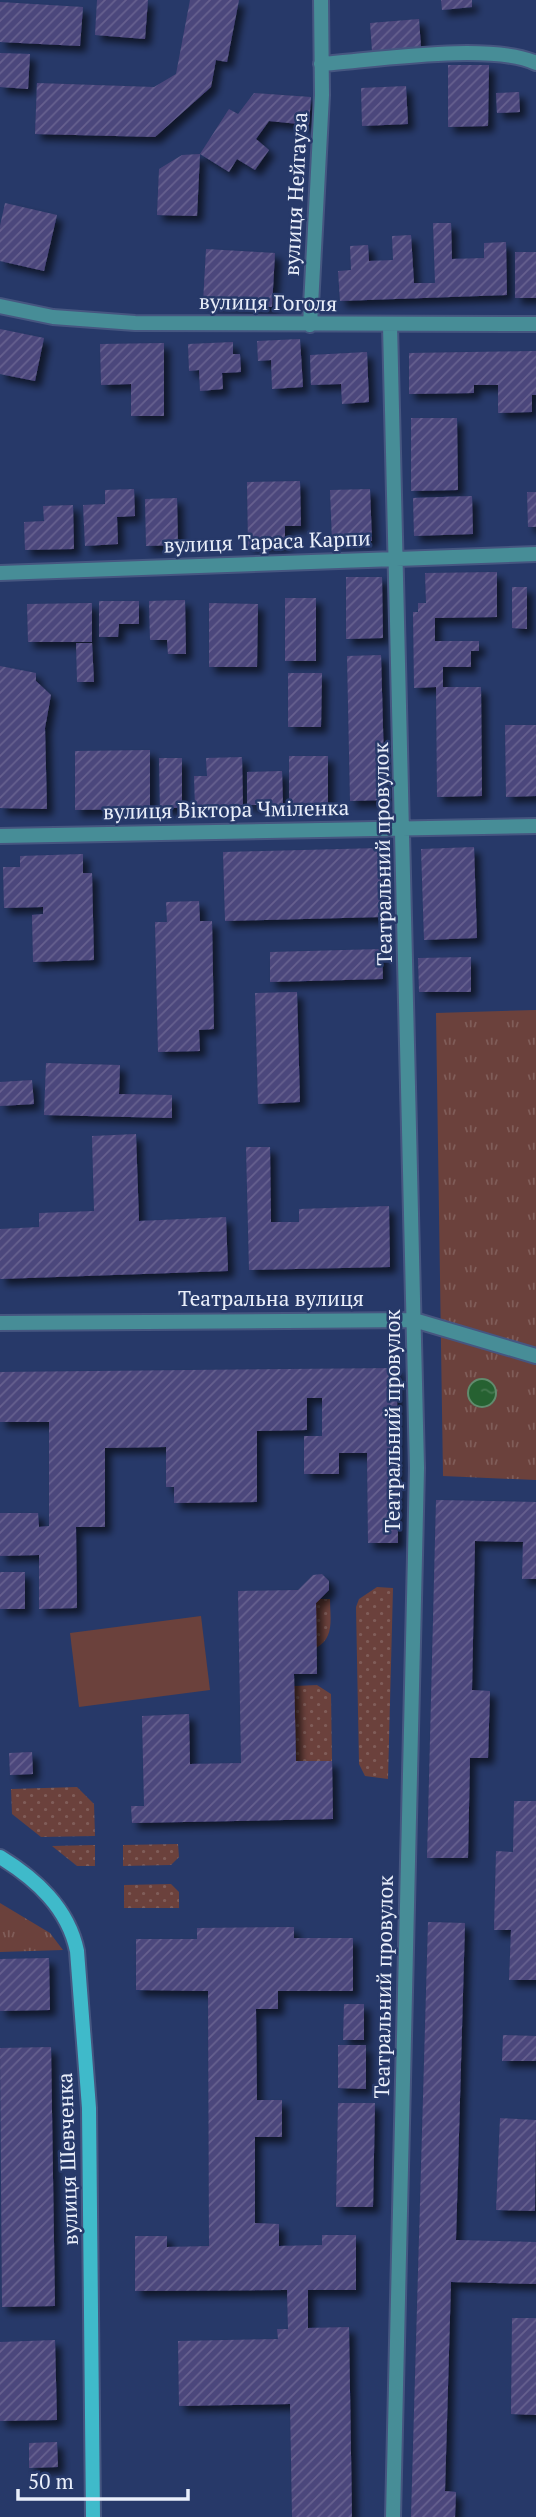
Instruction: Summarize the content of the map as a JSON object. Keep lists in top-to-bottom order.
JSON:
{
  "streets": {
    "main road": ["вулиця Шевченка"],
    "street": [
      "вулиця Нейгауза",
      "вулиця Гоголя",
      "вулиця Тараса Карпи",
      "вулиця Віктора Чміленка",
      "Театральний провулок",
      "Театральна вулиця"
    ]
  },
  "crossings": [
    ["вулиця Нейгауза", "вулиця Гоголя"],
    ["вулиця Гоголя", "Театральний провулок"],
    ["вулиця Тараса Карпи", "Театральний провулок"],
    ["вулиця Віктора Чміленка", "Театральний провулок"],
    ["Театральний провулок", "Театральна вулиця"]
  ],
  "scale_bar": "50 m"
}
